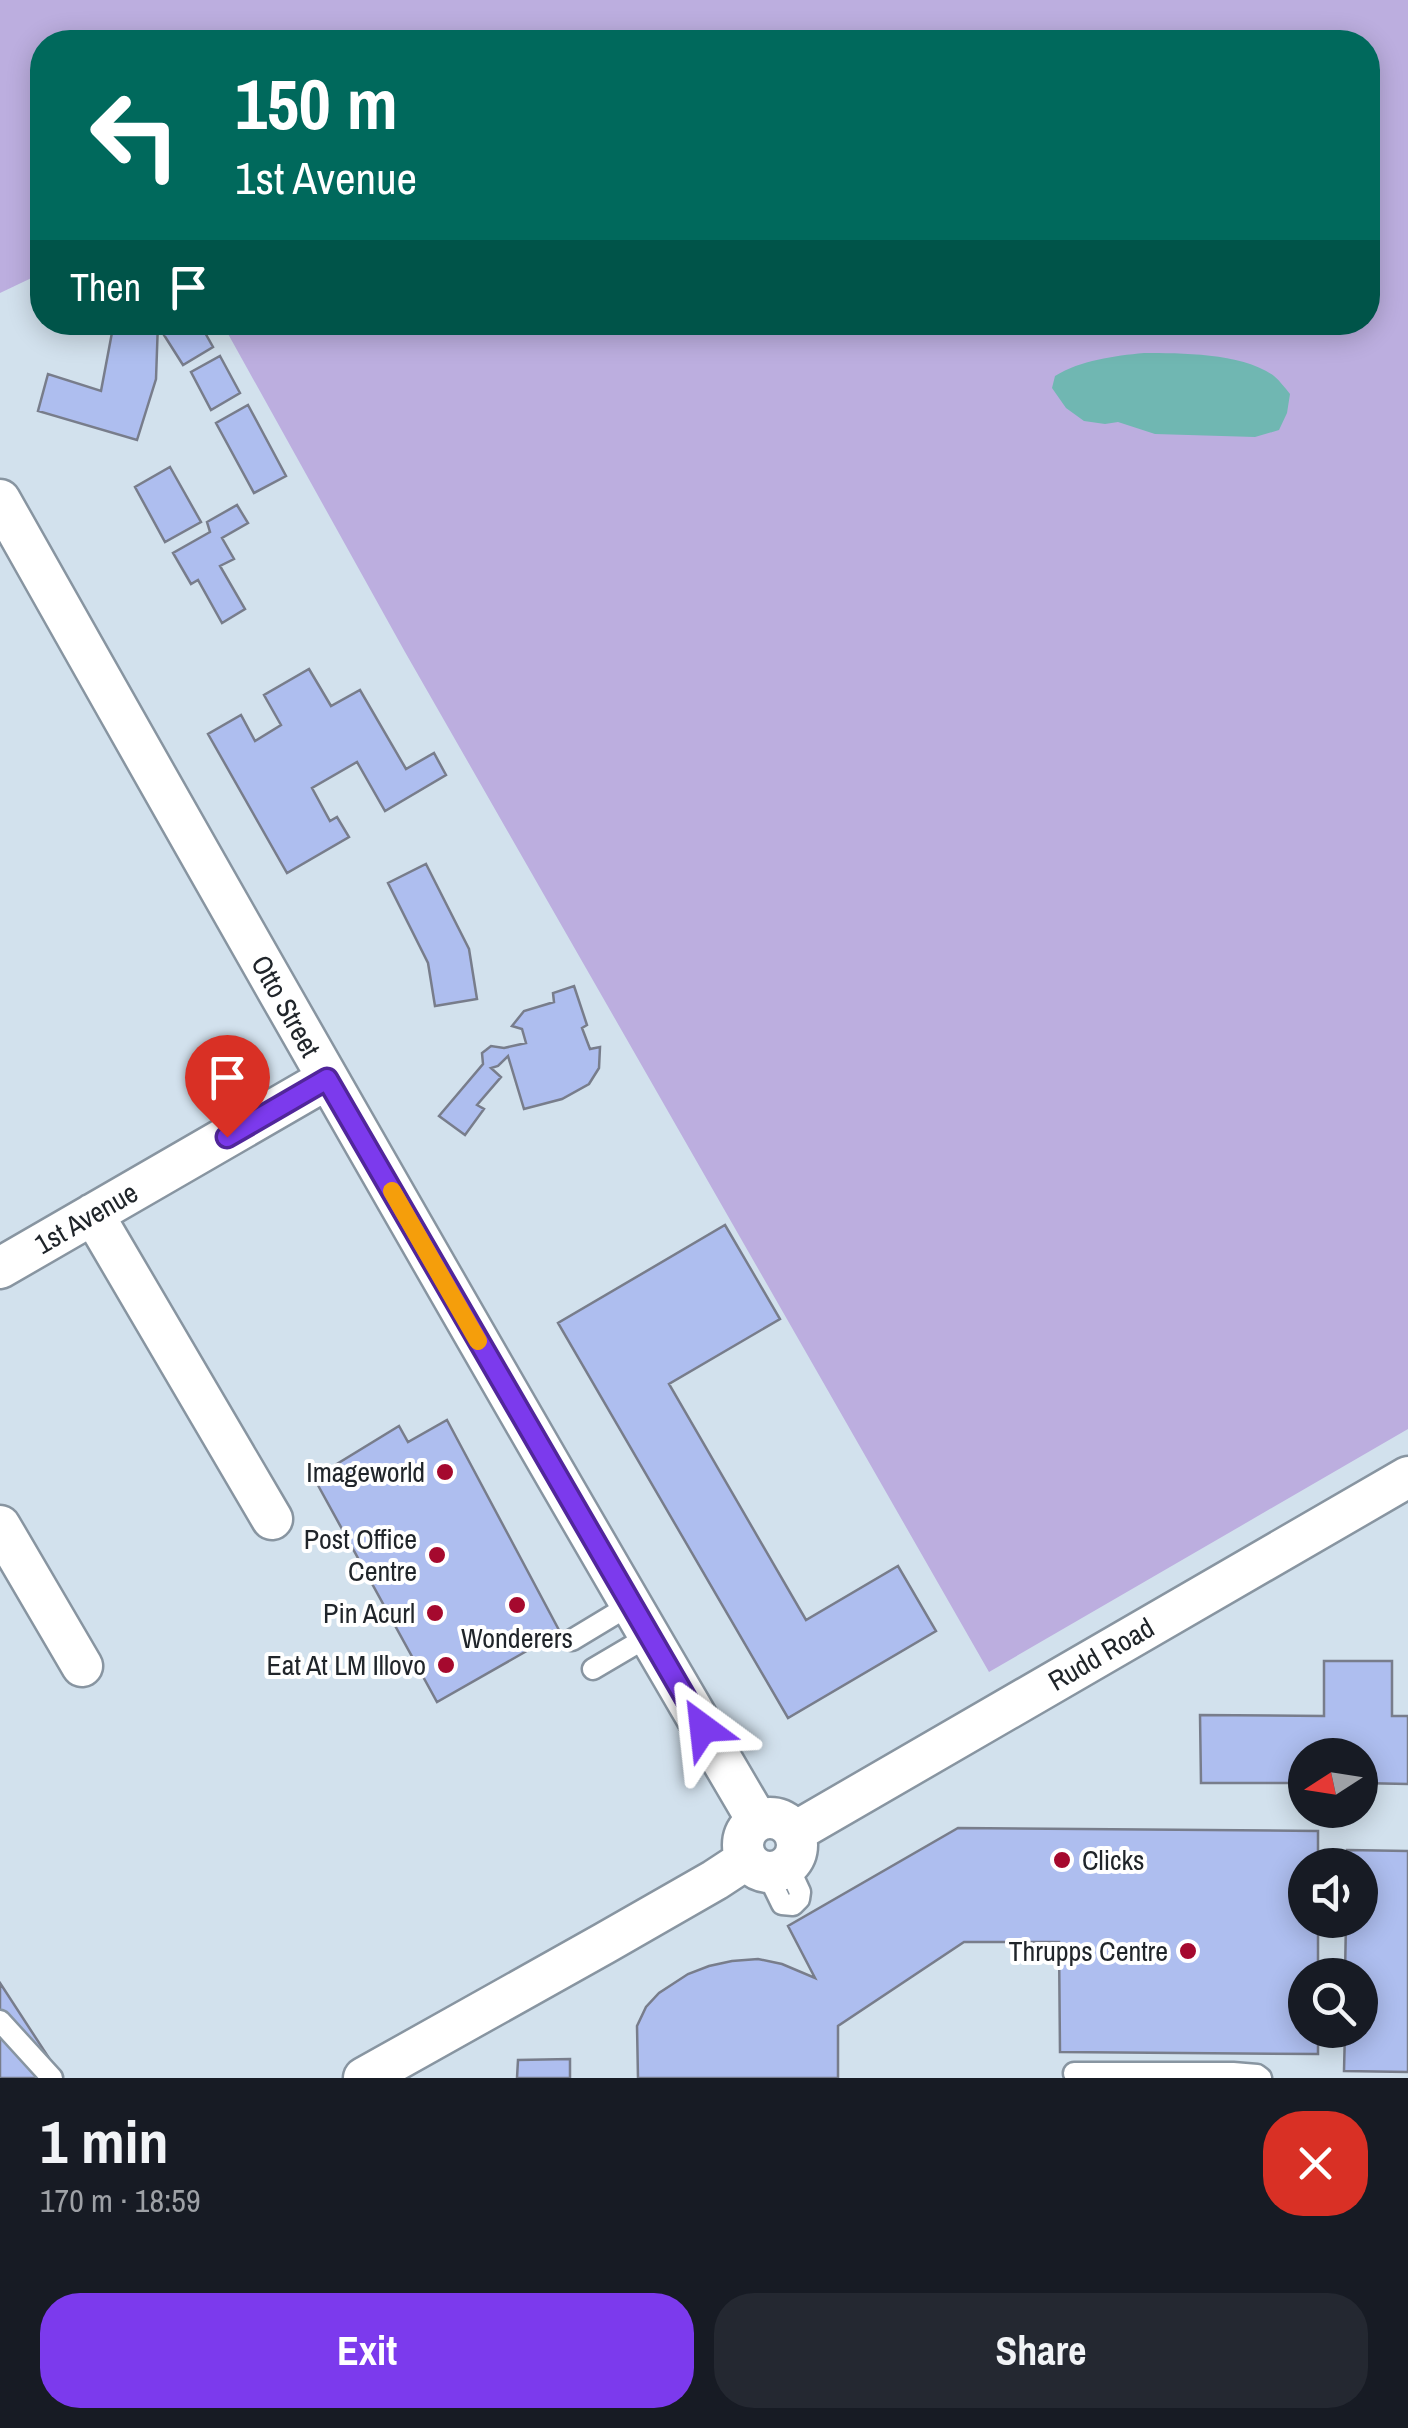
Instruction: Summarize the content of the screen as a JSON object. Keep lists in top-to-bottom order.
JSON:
{
  "streets": {
    "street": ["Otto Street", "1st Avenue", "Rudd Road"]
  },
  "crossings": [
    ["Otto Street", "1st Avenue"],
    ["Otto Street", "Rudd Road"]
  ],
  "places": [
    "Imageworld",
    "Post Office Centre",
    "Wonderers",
    "Pin Acurl",
    "Eat At LM Illovo",
    "Clicks",
    "Thrupps Centre"
  ],
  "north": "left",
  "page": {
    "turn": ["150 m", "1st Avenue"],
    "then": "Then",
    "heading": ["1 min", "170 m · 18:59"],
    "buttons": ["Exit", "Share"]
  }
}
